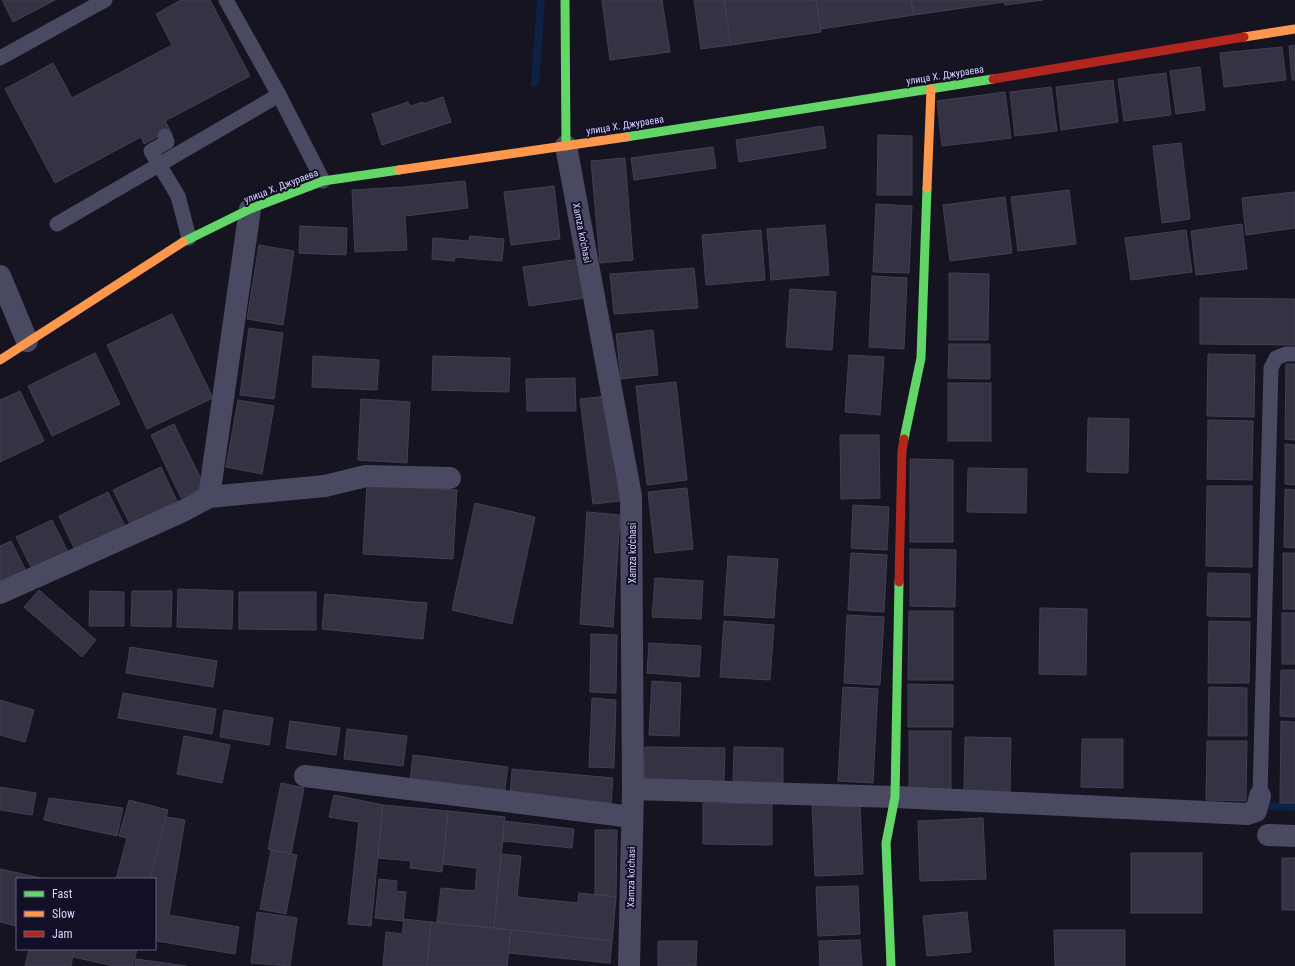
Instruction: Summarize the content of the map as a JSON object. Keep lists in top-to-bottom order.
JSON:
{
  "streets": {
    "street": ["улица Х. Джураева", "Xamza ko'chasi"]
  },
  "crossings": [
    ["улица Х. Джураева", "Xamza ko'chasi"]
  ],
  "legend": ["Fast", "Slow", "Jam"]
}
